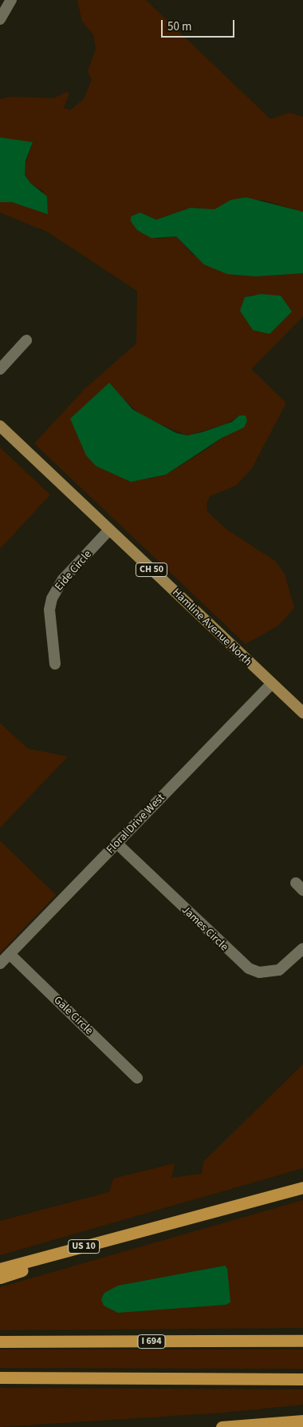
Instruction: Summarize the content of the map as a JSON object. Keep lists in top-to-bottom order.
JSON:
{
  "streets": {
    "highway": ["US 10", "I 694"],
    "main road": ["CH 50", "Hamline Avenue North"],
    "street": [
      "Eide Circle",
      "Floral Drive West",
      "James Circle",
      "Gale Circle"
    ]
  },
  "crossings": [
    ["Eide Circle", "Hamline Avenue North"],
    ["Hamline Avenue North", "Floral Drive West"],
    ["Floral Drive West", "James Circle"],
    ["Floral Drive West", "Gale Circle"]
  ],
  "scale_bar": "50 m"
}
